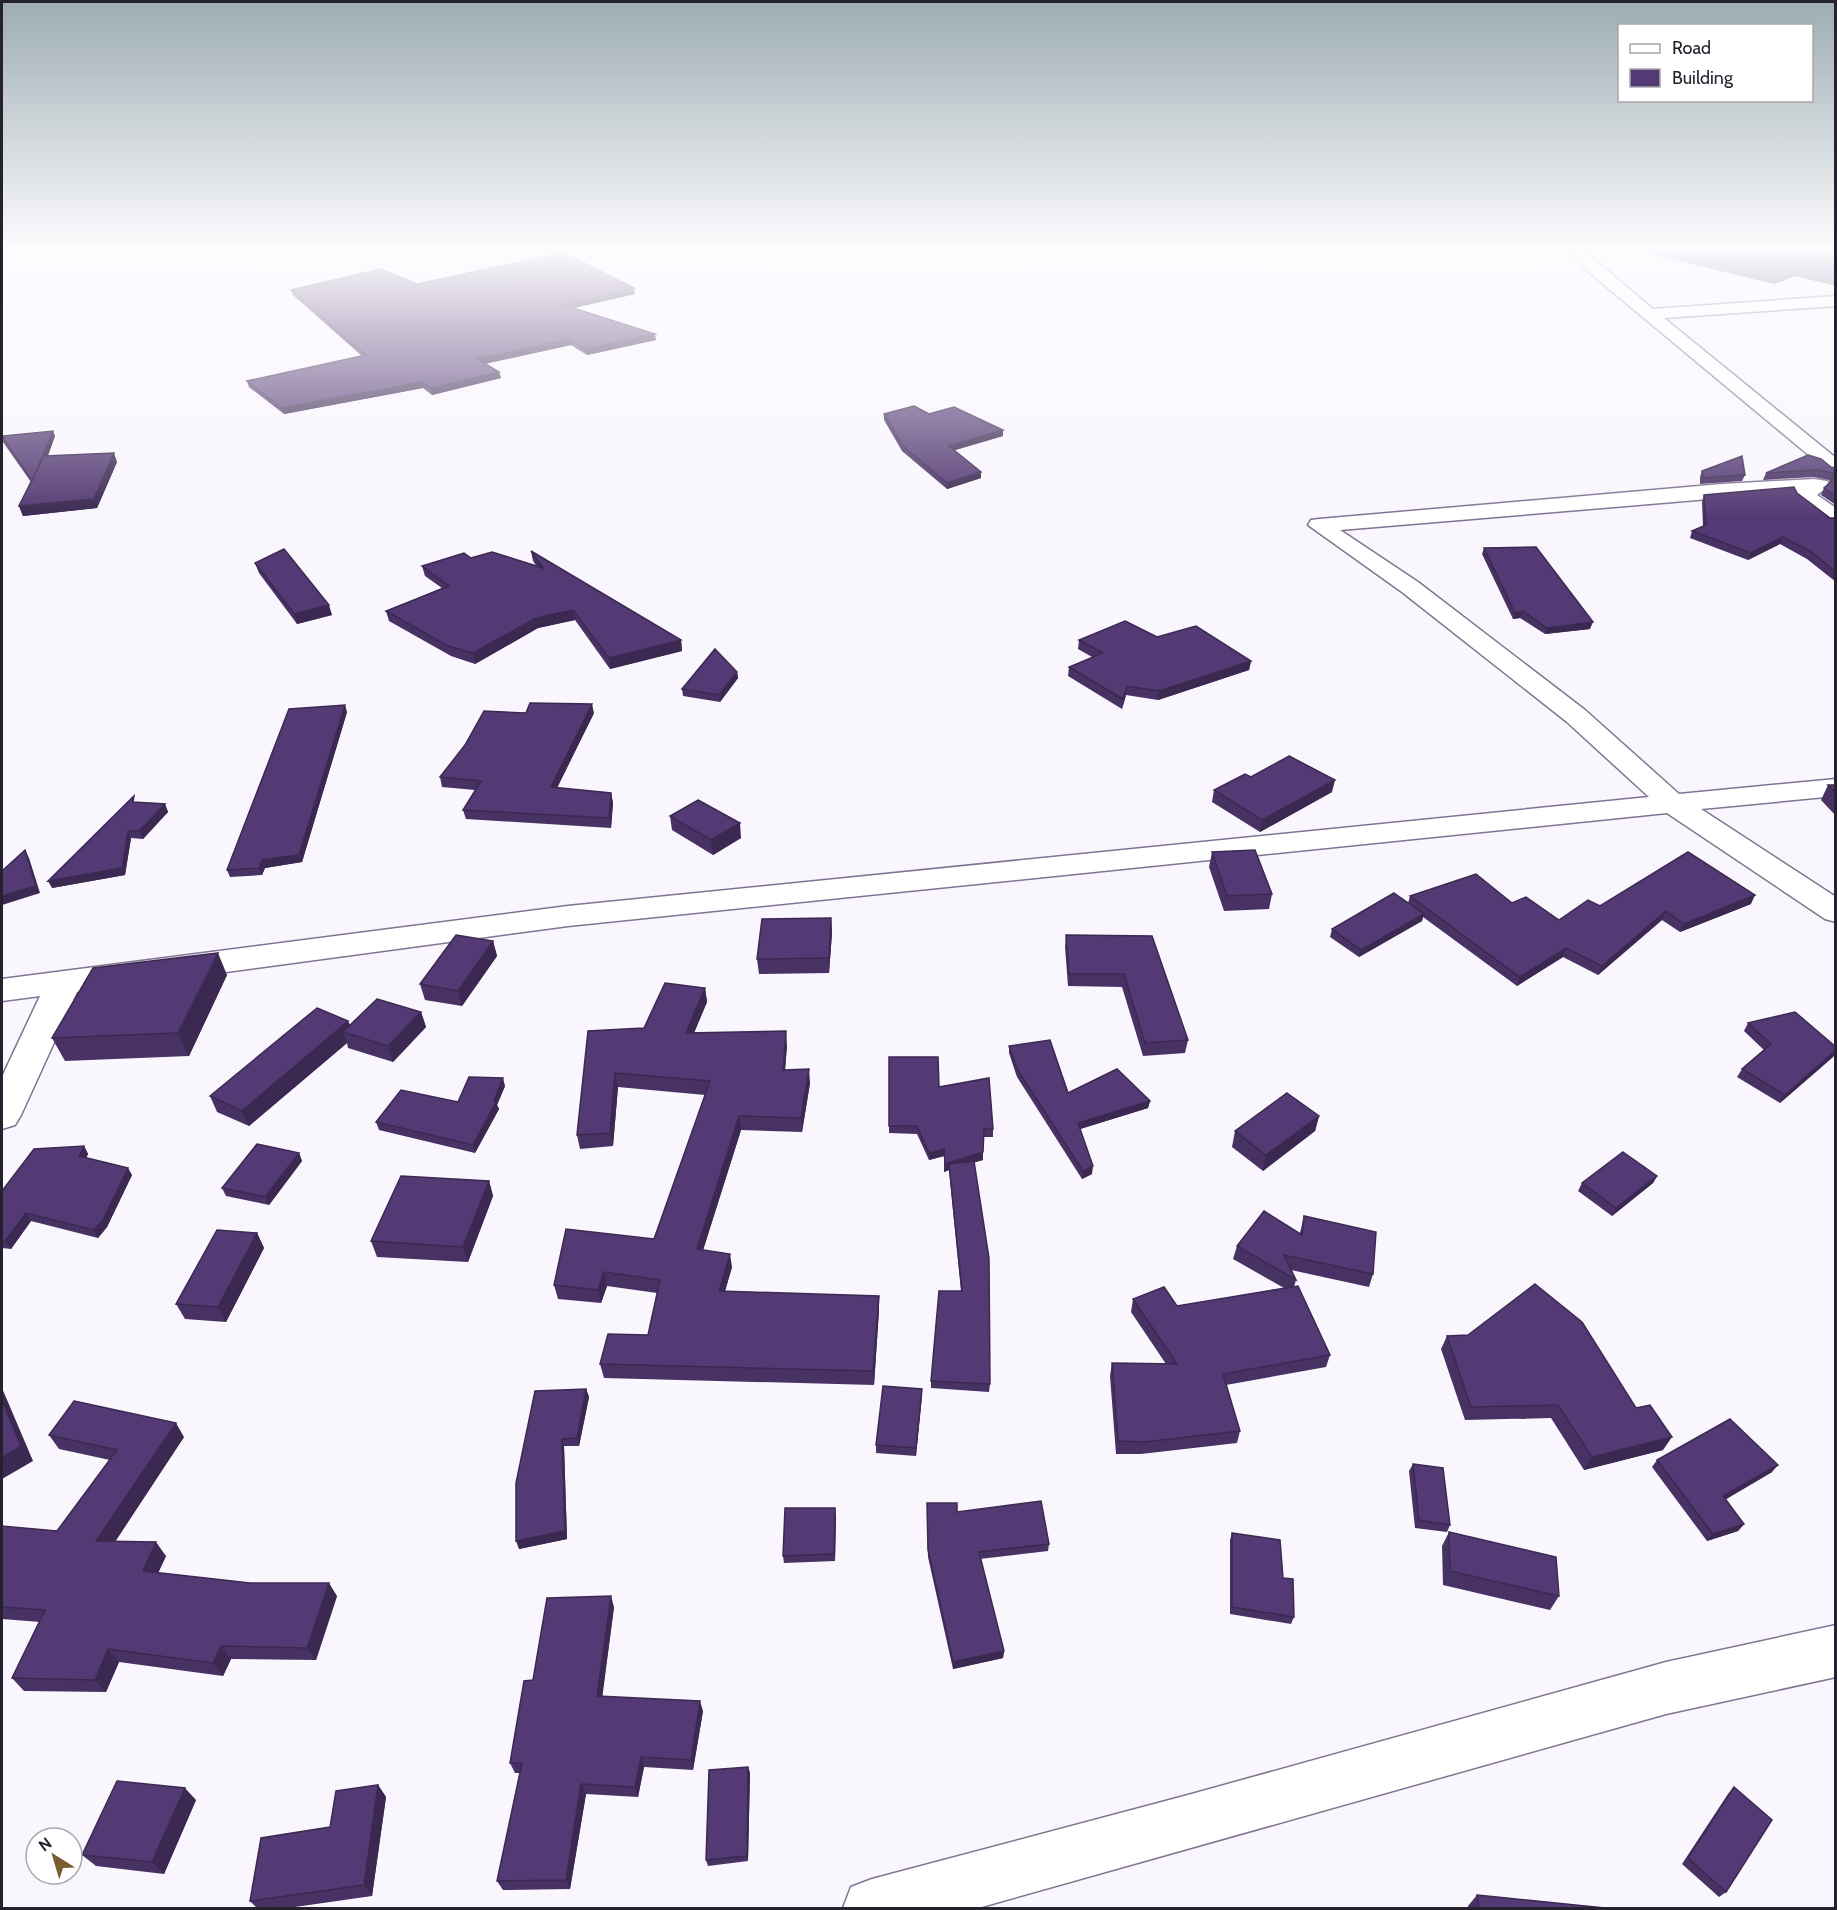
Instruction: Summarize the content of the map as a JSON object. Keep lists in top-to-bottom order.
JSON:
{
  "legend": ["Road", "Building"],
  "north": "top left"
}
